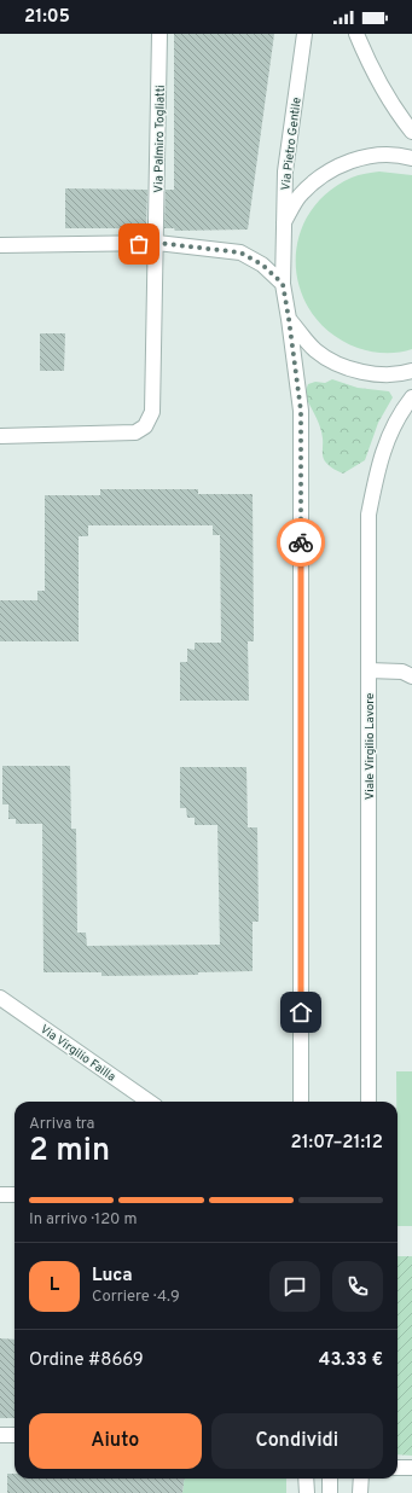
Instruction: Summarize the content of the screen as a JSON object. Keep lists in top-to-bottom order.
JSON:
{
  "streets": {
    "street": [
      "Via Palmiro Togliatti",
      "Via Pietro Gentile",
      "Viale Virgilio Lavore",
      "Via Virgilio Failla"
    ]
  },
  "page": {
    "status": "21:05",
    "heading": ["2 min", "Arriva tra", "21:07–21:12"],
    "panel": [
      "Luca",
      "Corriere · 4.9",
      "Ordine #8669",
      "43.33 €"
    ],
    "bar": "In arrivo · 120 m",
    "round": "L",
    "buttons": ["Aiuto", "Condividi"]
  }
}
